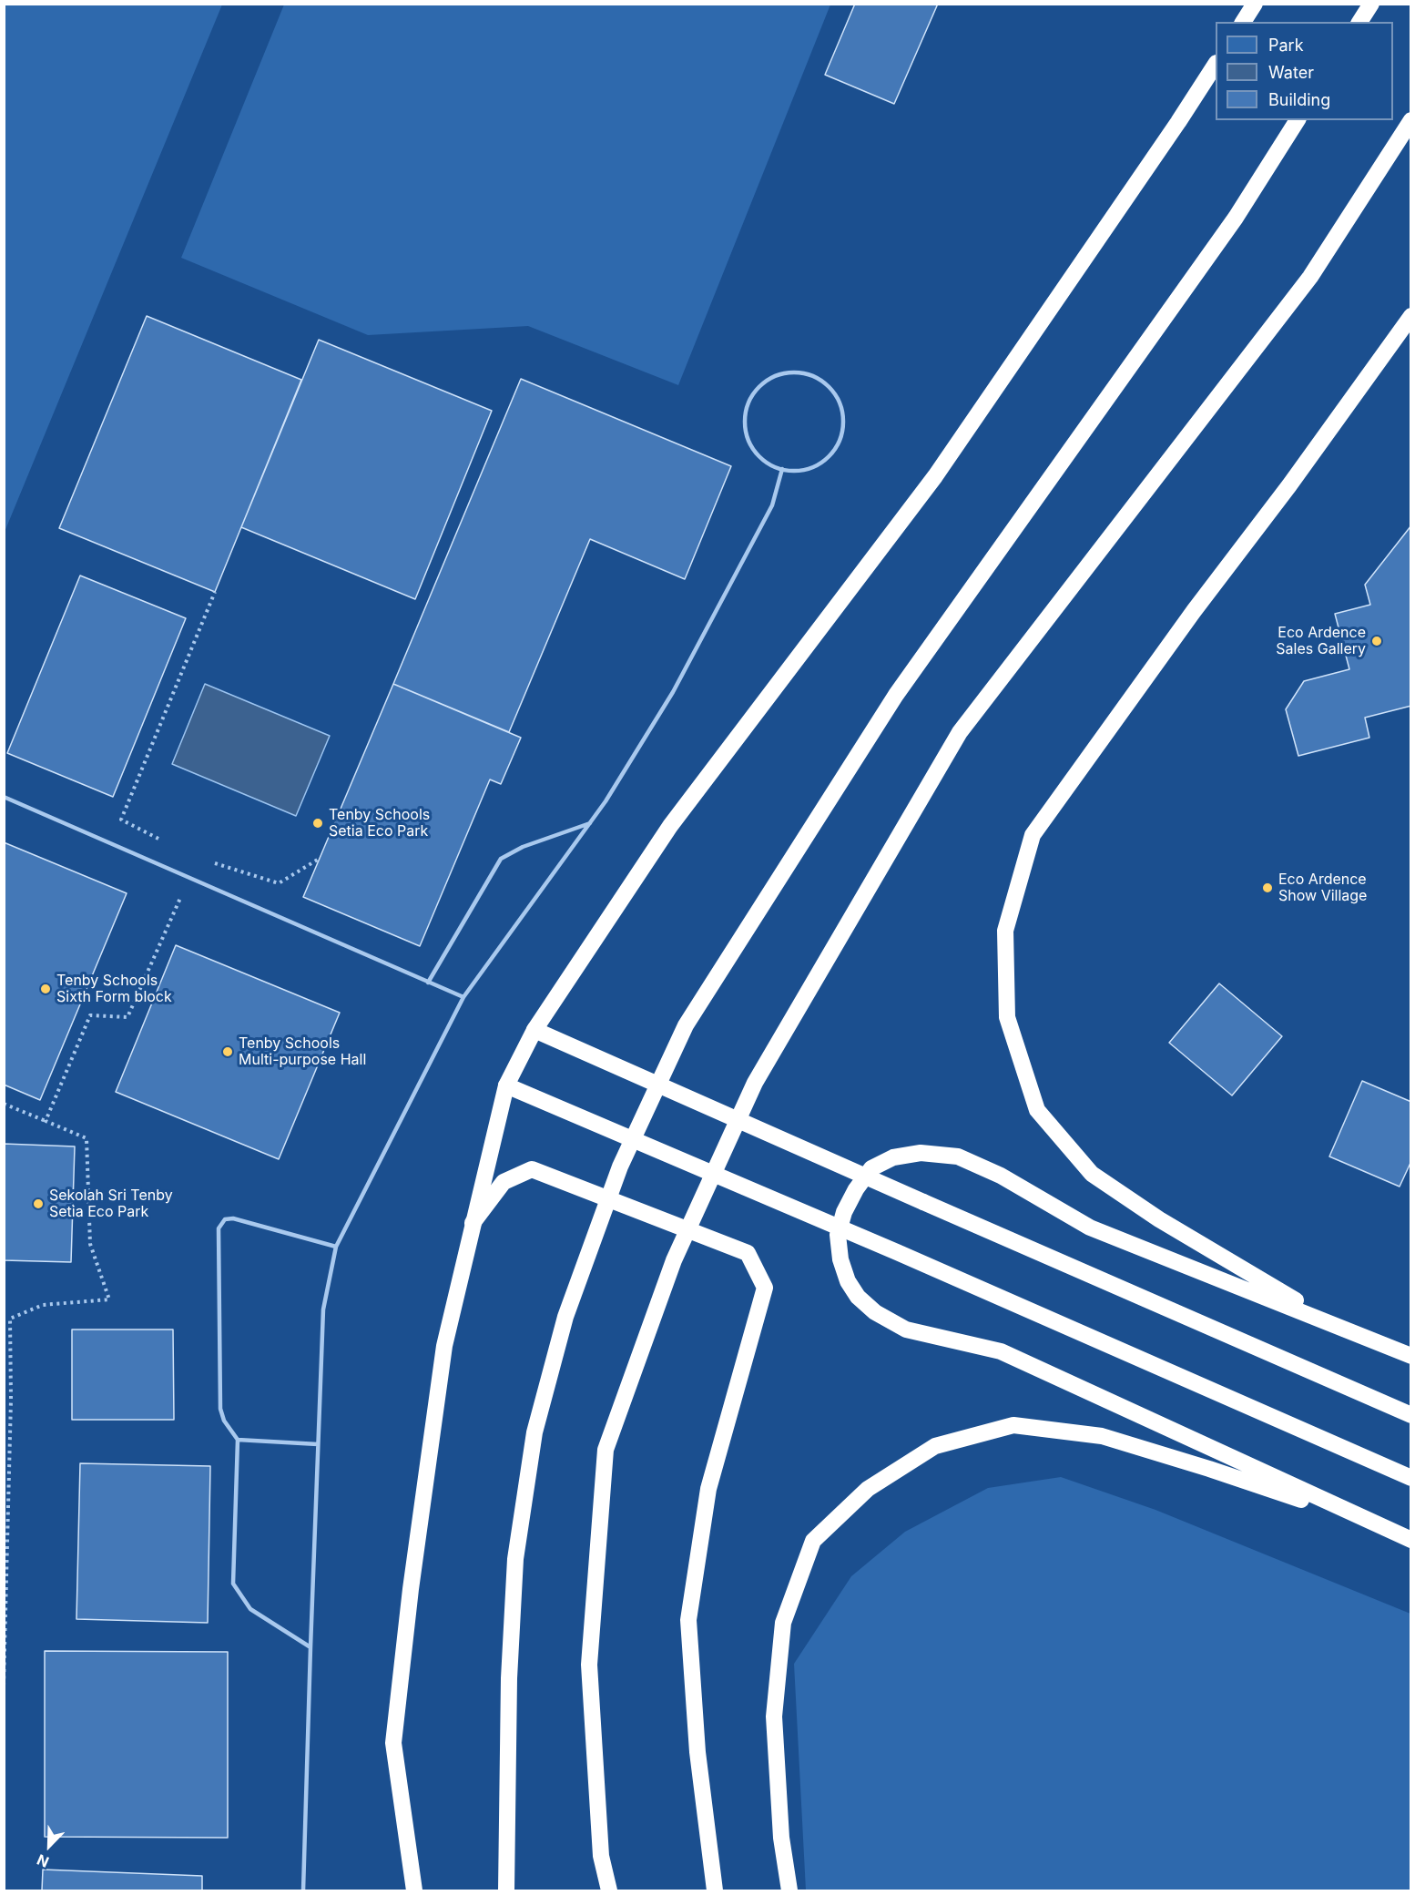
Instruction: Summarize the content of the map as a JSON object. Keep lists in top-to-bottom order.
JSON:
{
  "places": [
    "Eco Ardence Sales Gallery",
    "Tenby Schools Setia Eco Park",
    "Eco Ardence Show Village",
    "Tenby Schools Sixth Form block",
    "Tenby Schools Multi-purpose Hall",
    "Sekolah Sri Tenby Setia Eco Park"
  ],
  "legend": ["Park", "Water", "Building"],
  "north": "bottom left"
}
